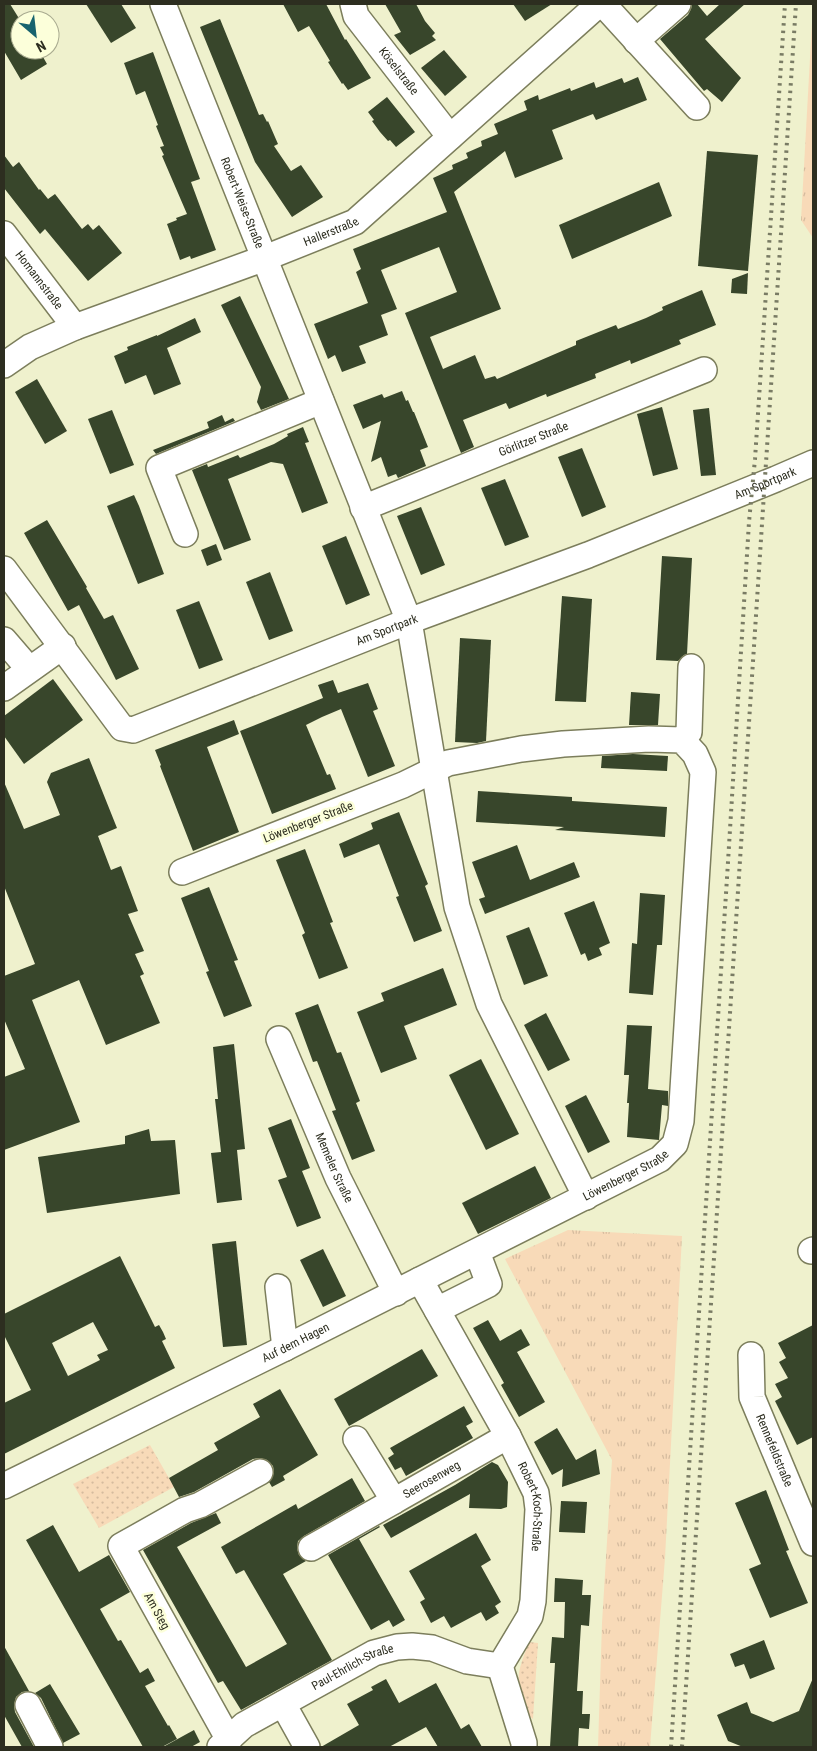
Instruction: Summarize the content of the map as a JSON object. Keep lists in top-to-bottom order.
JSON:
{
  "streets": {
    "street": [
      "Köselstraße",
      "Robert-Weise-Straße",
      "Hallerstraße",
      "Homannstraße",
      "Görlitzer Straße",
      "Am Sportpark",
      "Löwenberger Straße",
      "Memeler Straße",
      "Auf dem Hagen",
      "Rennefeldstraße",
      "Seerosenweg",
      "Robert-Koch-Straße",
      "Am Steg",
      "Paul-Ehrlich-Straße"
    ]
  },
  "crossings": [
    ["Köselstraße", "Hallerstraße"],
    ["Robert-Weise-Straße", "Hallerstraße"],
    ["Robert-Weise-Straße", "Görlitzer Straße"],
    ["Robert-Weise-Straße", "Am Sportpark"],
    ["Robert-Weise-Straße", "Löwenberger Straße"],
    ["Hallerstraße", "Homannstraße"],
    ["Am Sportpark", "Löwenberger Straße"],
    ["Löwenberger Straße", "Auf dem Hagen"],
    ["Memeler Straße", "Auf dem Hagen"],
    ["Auf dem Hagen", "Robert-Koch-Straße"],
    ["Seerosenweg", "Robert-Koch-Straße"],
    ["Robert-Koch-Straße", "Paul-Ehrlich-Straße"],
    ["Am Steg", "Paul-Ehrlich-Straße"]
  ],
  "north": "bottom right"
}
